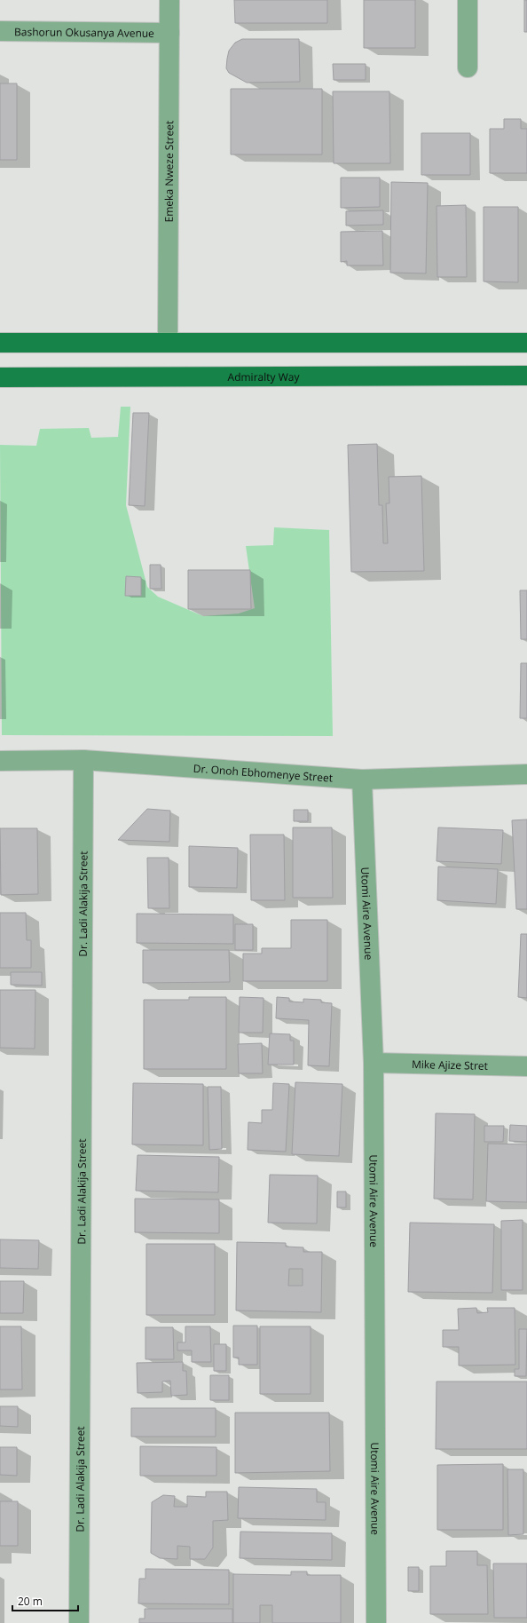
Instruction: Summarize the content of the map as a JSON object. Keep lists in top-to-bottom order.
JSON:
{
  "streets": {
    "main road": ["Admiralty Way"],
    "street": [
      "Bashorun Okusanya Avenue",
      "Emeka Nweze Street",
      "Dr. Onoh Ebhomenye Street",
      "Dr. Ladi Alakija Street",
      "Utomi Aire Avenue",
      "Mike Ajize Stret"
    ]
  },
  "crossings": [
    ["Bashorun Okusanya Avenue", "Emeka Nweze Street"],
    ["Dr. Onoh Ebhomenye Street", "Dr. Ladi Alakija Street"],
    ["Dr. Onoh Ebhomenye Street", "Utomi Aire Avenue"],
    ["Utomi Aire Avenue", "Mike Ajize Stret"]
  ],
  "scale_bar": "20 m"
}
